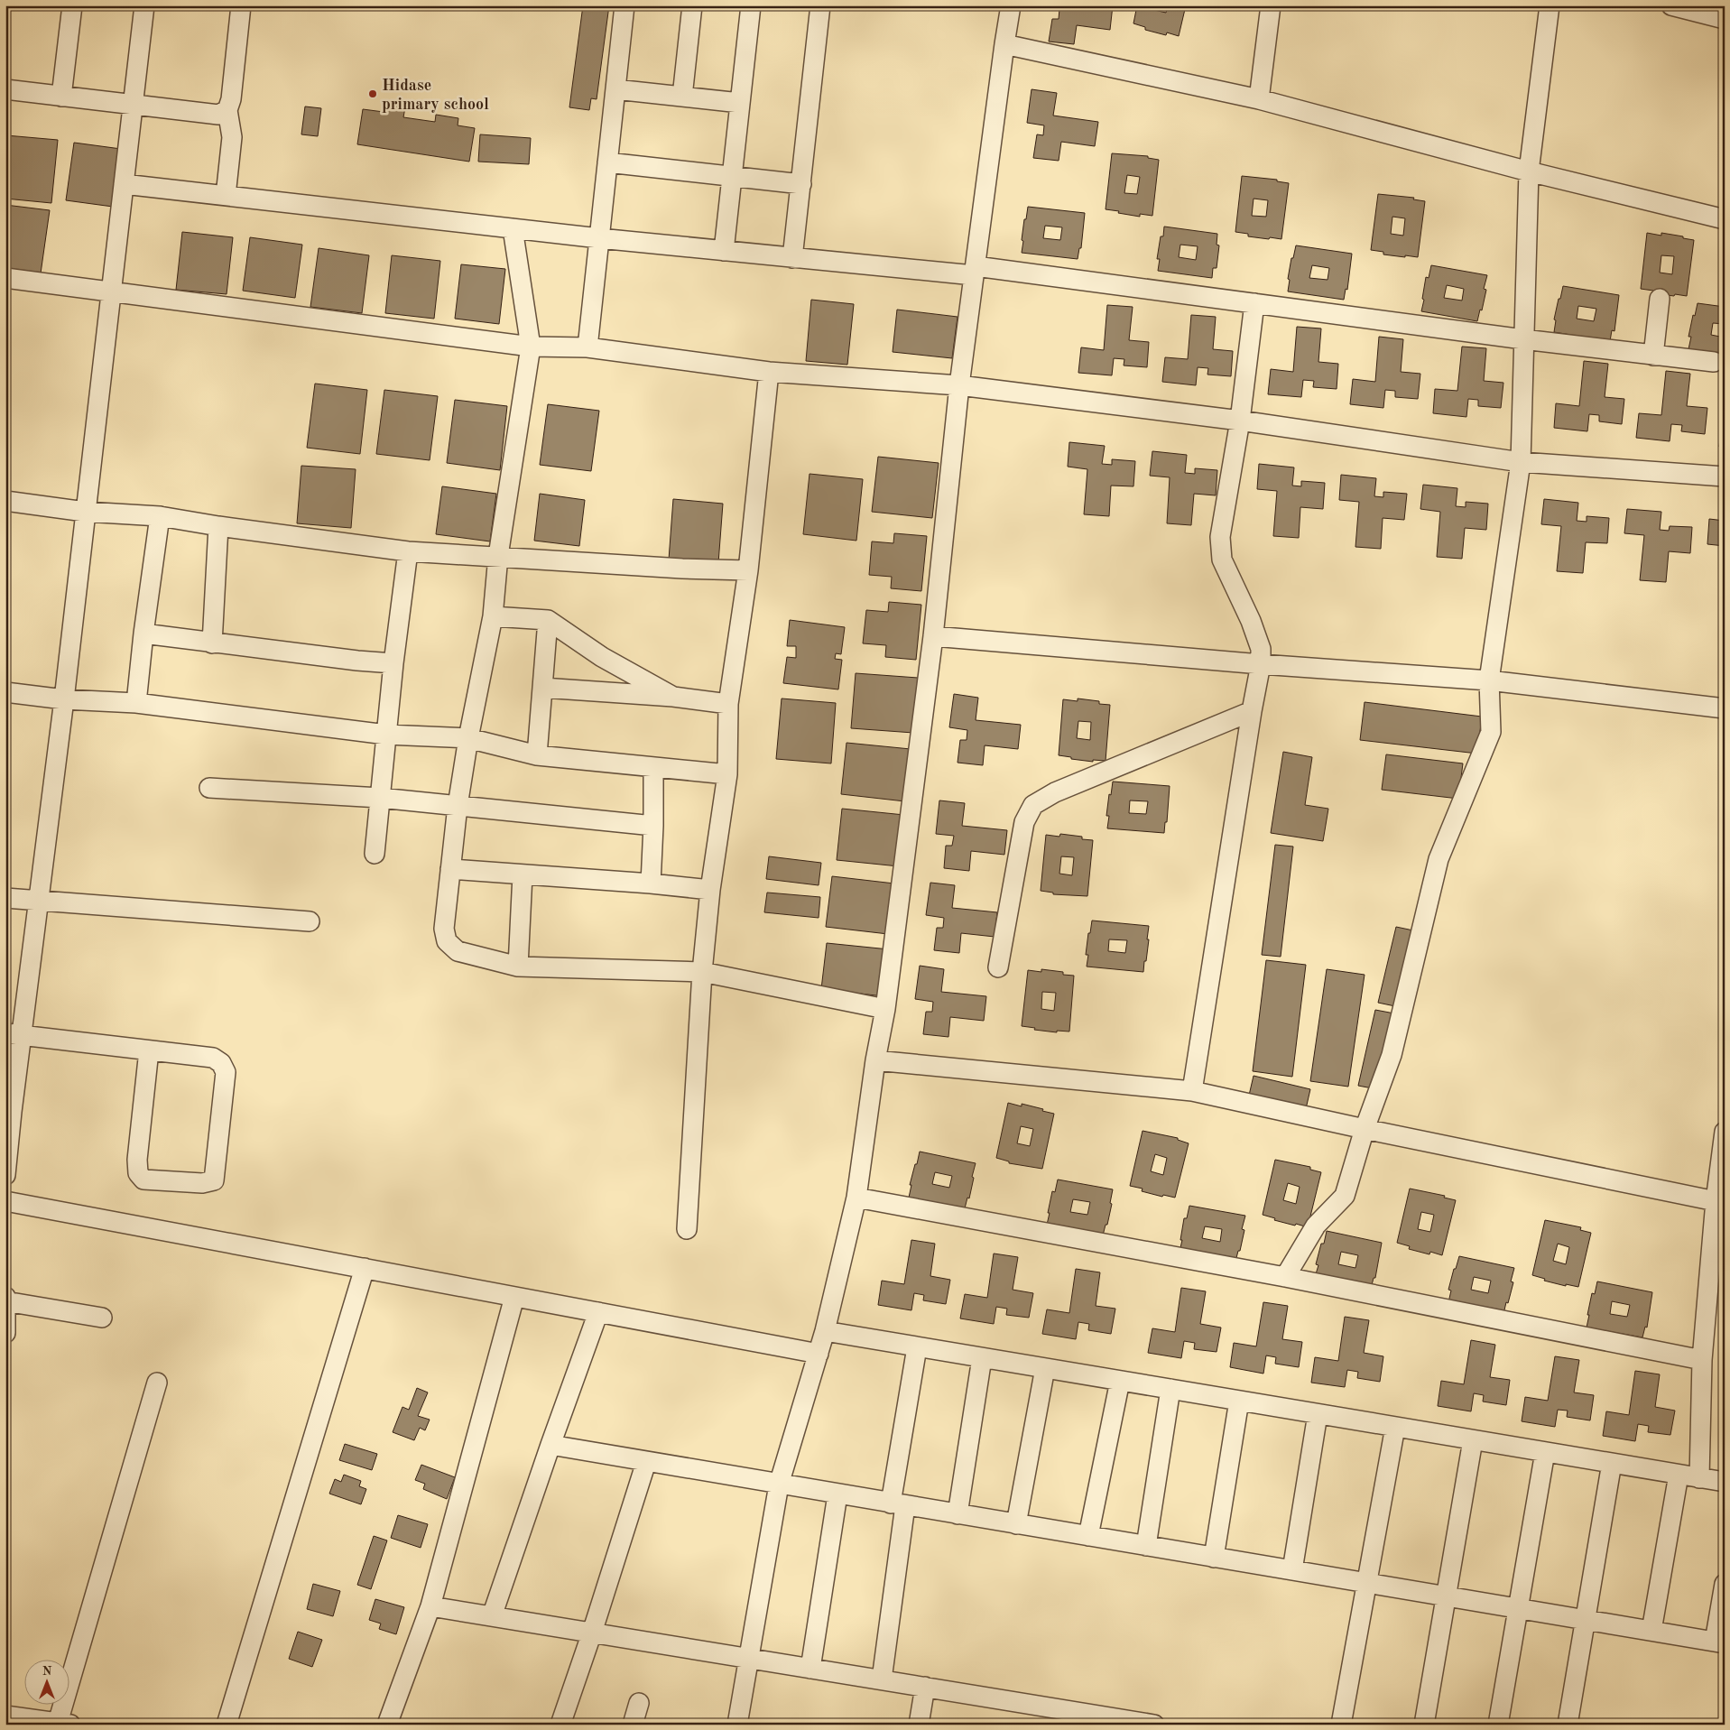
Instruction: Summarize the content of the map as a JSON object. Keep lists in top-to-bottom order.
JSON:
{
  "places": ["Hidase primary school"],
  "north": "top"
}
